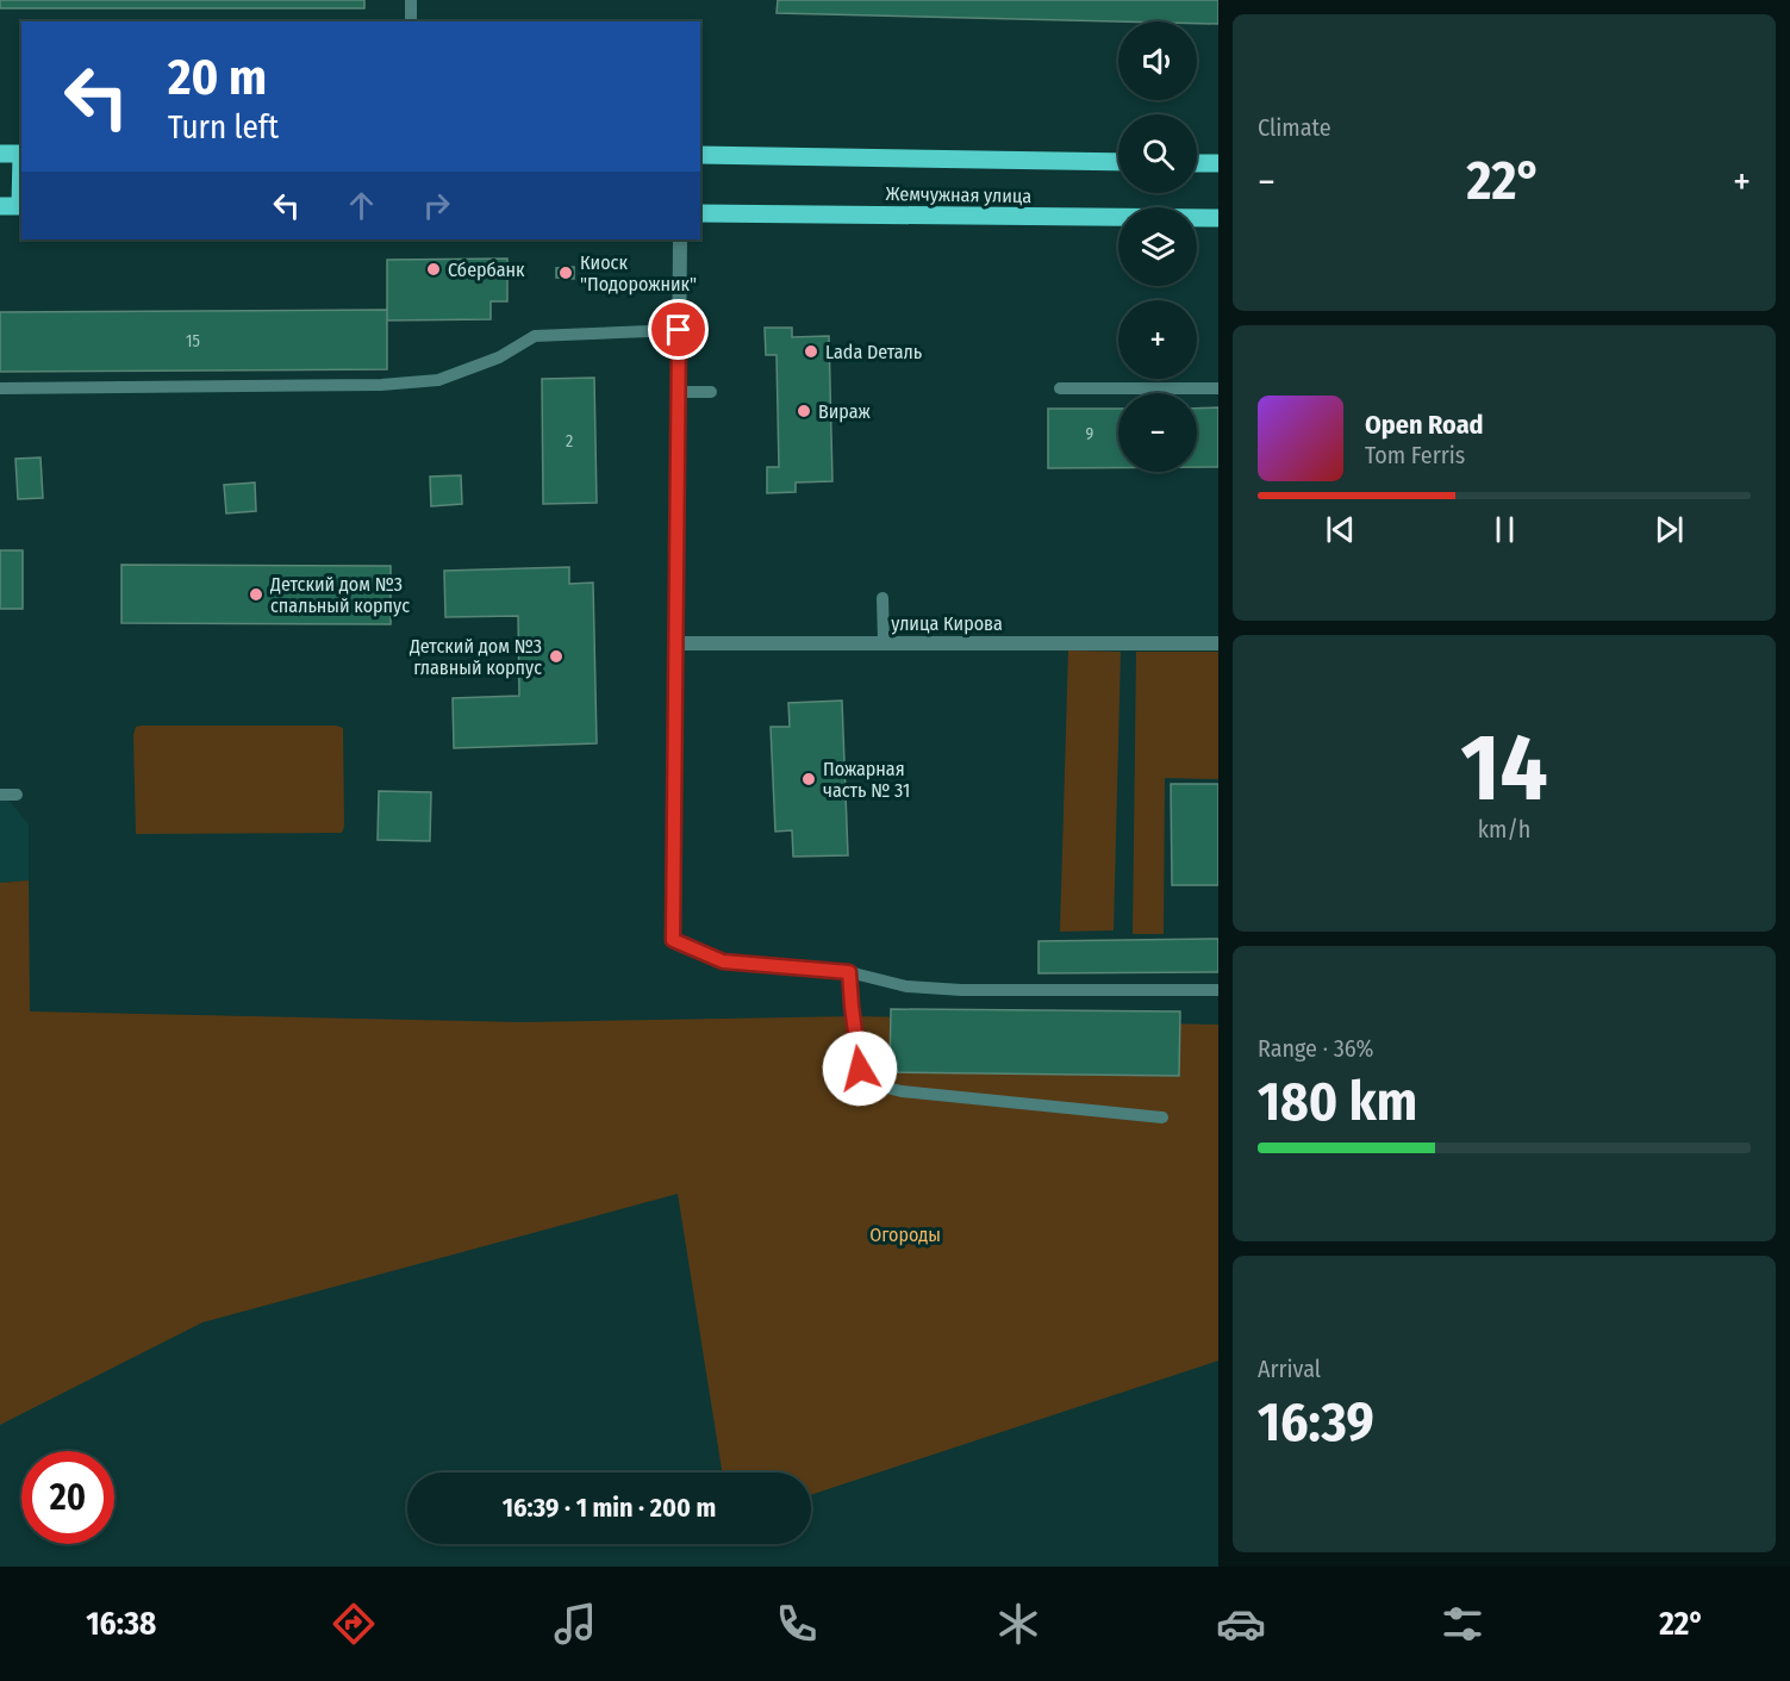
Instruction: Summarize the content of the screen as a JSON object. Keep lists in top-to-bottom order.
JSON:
{
  "streets": {
    "main road": ["Жемчужная улица"],
    "street": ["улица Кирова"]
  },
  "parks": ["Огороды"],
  "places": [
    "Сбербанк",
    "Киоск \"Подорожник\"",
    "Lada Dеталь",
    "Вираж",
    "Детский дом №3 спальный корпус",
    "Детский дом №3 главный корпус",
    "Пожарная часть № 31"
  ],
  "house_numbers": ["15", "9", "2"],
  "page": {
    "tile": [
      "Climate",
      ["14", "km/h"],
      ["Range · 36%", "180 km"],
      ["Arrival", "16:39"]
    ],
    "map_buttons": ["+", "−"],
    "turn": ["20 m", "Turn left"],
    "heat": ["−", "22°", "+"],
    "song": ["Open Road", "Tom Ferris"],
    "limit": "20",
    "trip": "16:39 · 1 min · 200 m",
    "tabs": ["16:38", "22°"]
  }
}
